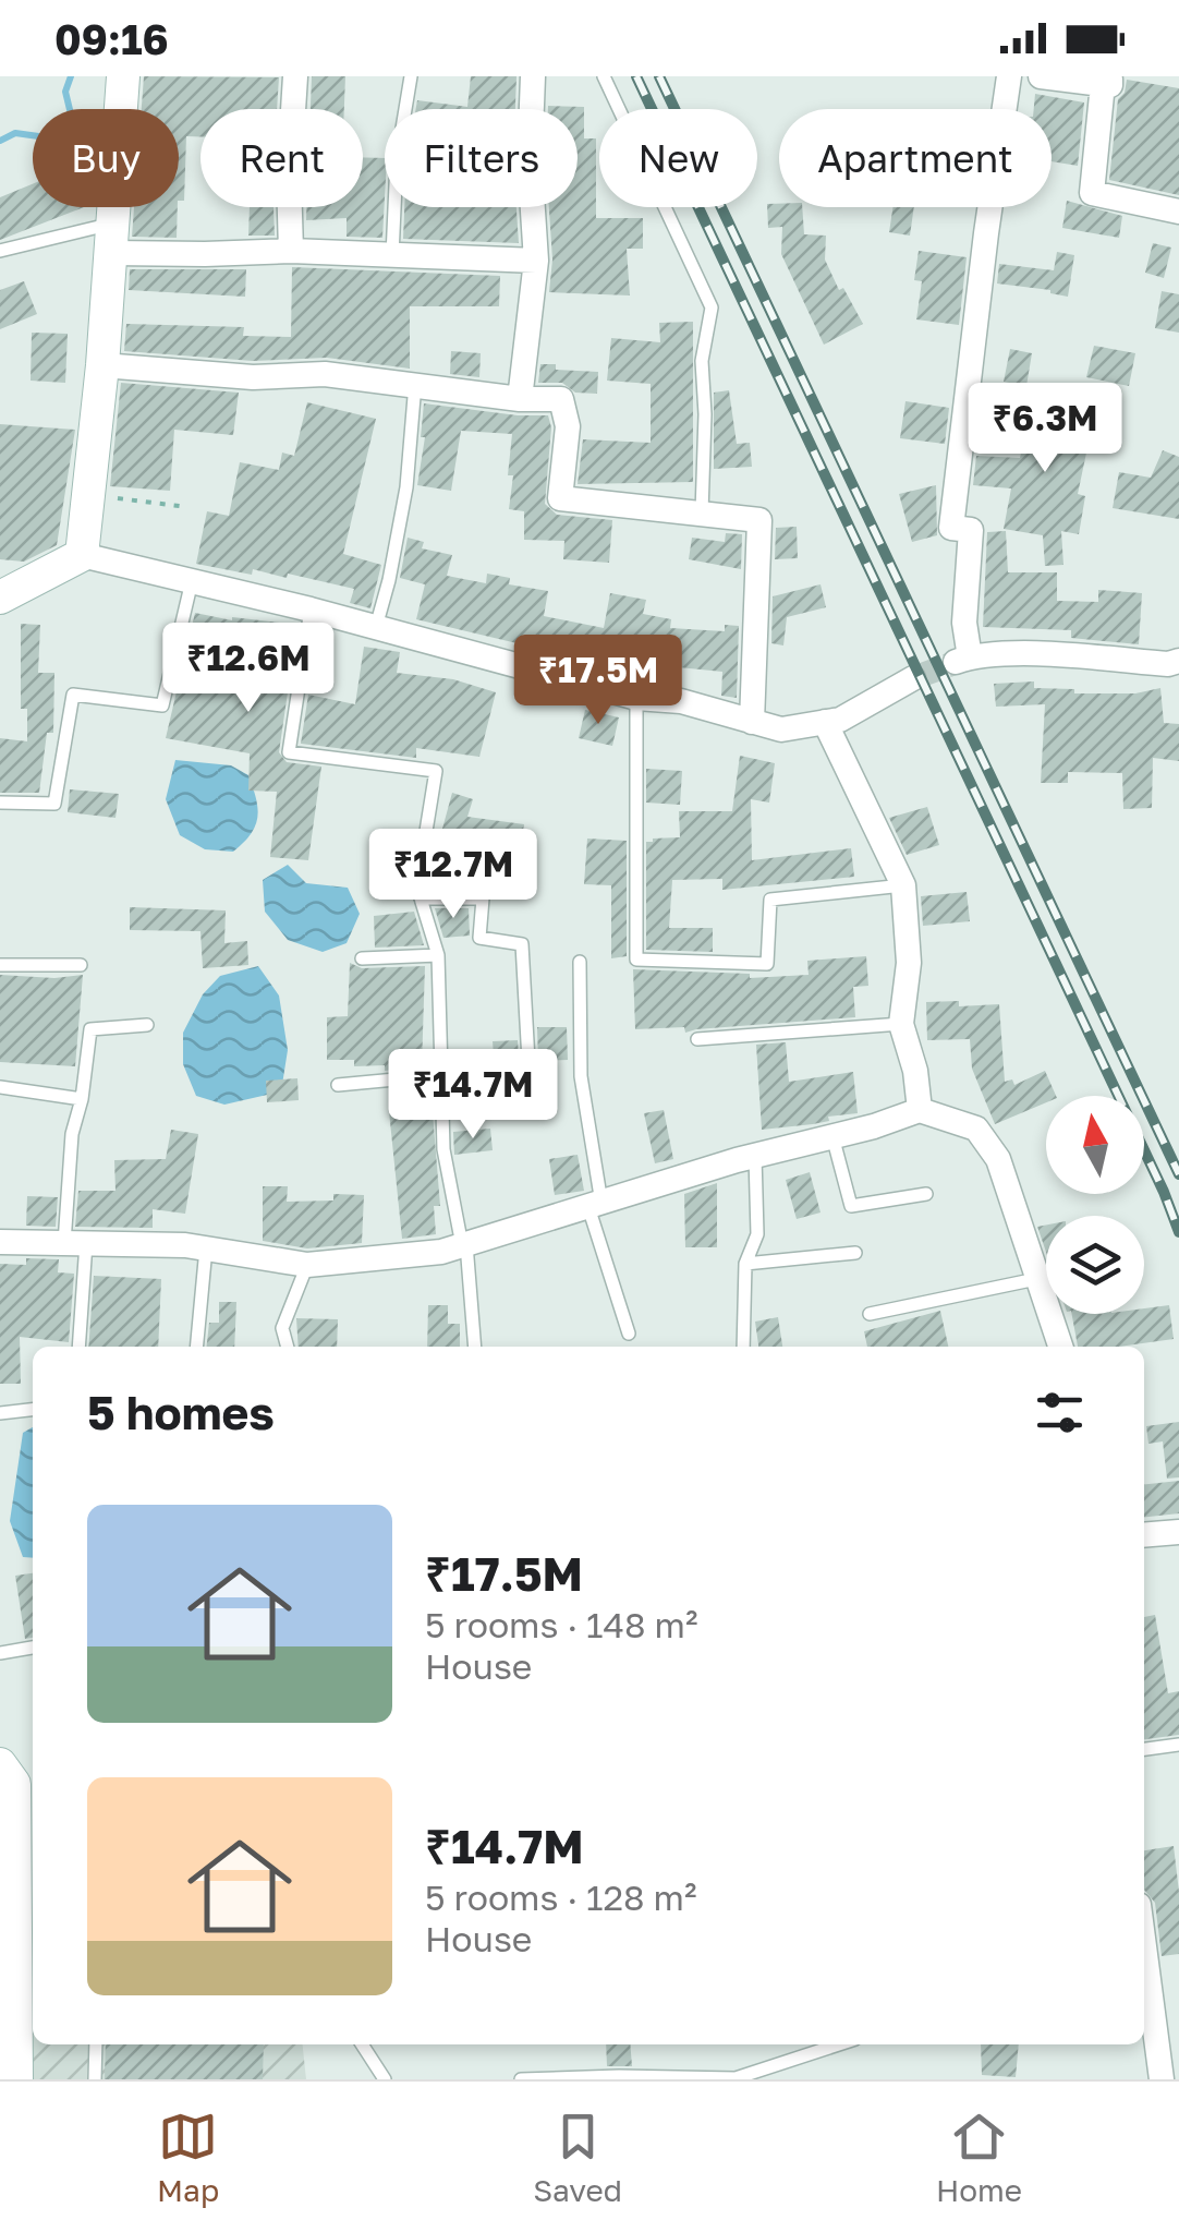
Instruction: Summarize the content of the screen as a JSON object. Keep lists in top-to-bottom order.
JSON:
{
  "north": "top",
  "page": {
    "status": "09:16",
    "chip": [
      "Buy",
      "Rent",
      "Filters",
      "New",
      "Apartment"
    ],
    "price": [
      "₹6.3M",
      "₹12.6M",
      "₹17.5M",
      "₹12.7M",
      "₹14.7M"
    ],
    "heading": "5 homes",
    "list": [
      {
        "name": "₹17.5M",
        "note": "5 rooms · 148 m² · House"
      },
      {
        "name": "₹14.7M",
        "note": "5 rooms · 128 m² · House"
      }
    ],
    "tabs": ["Map", "Saved", "Home"]
  }
}
